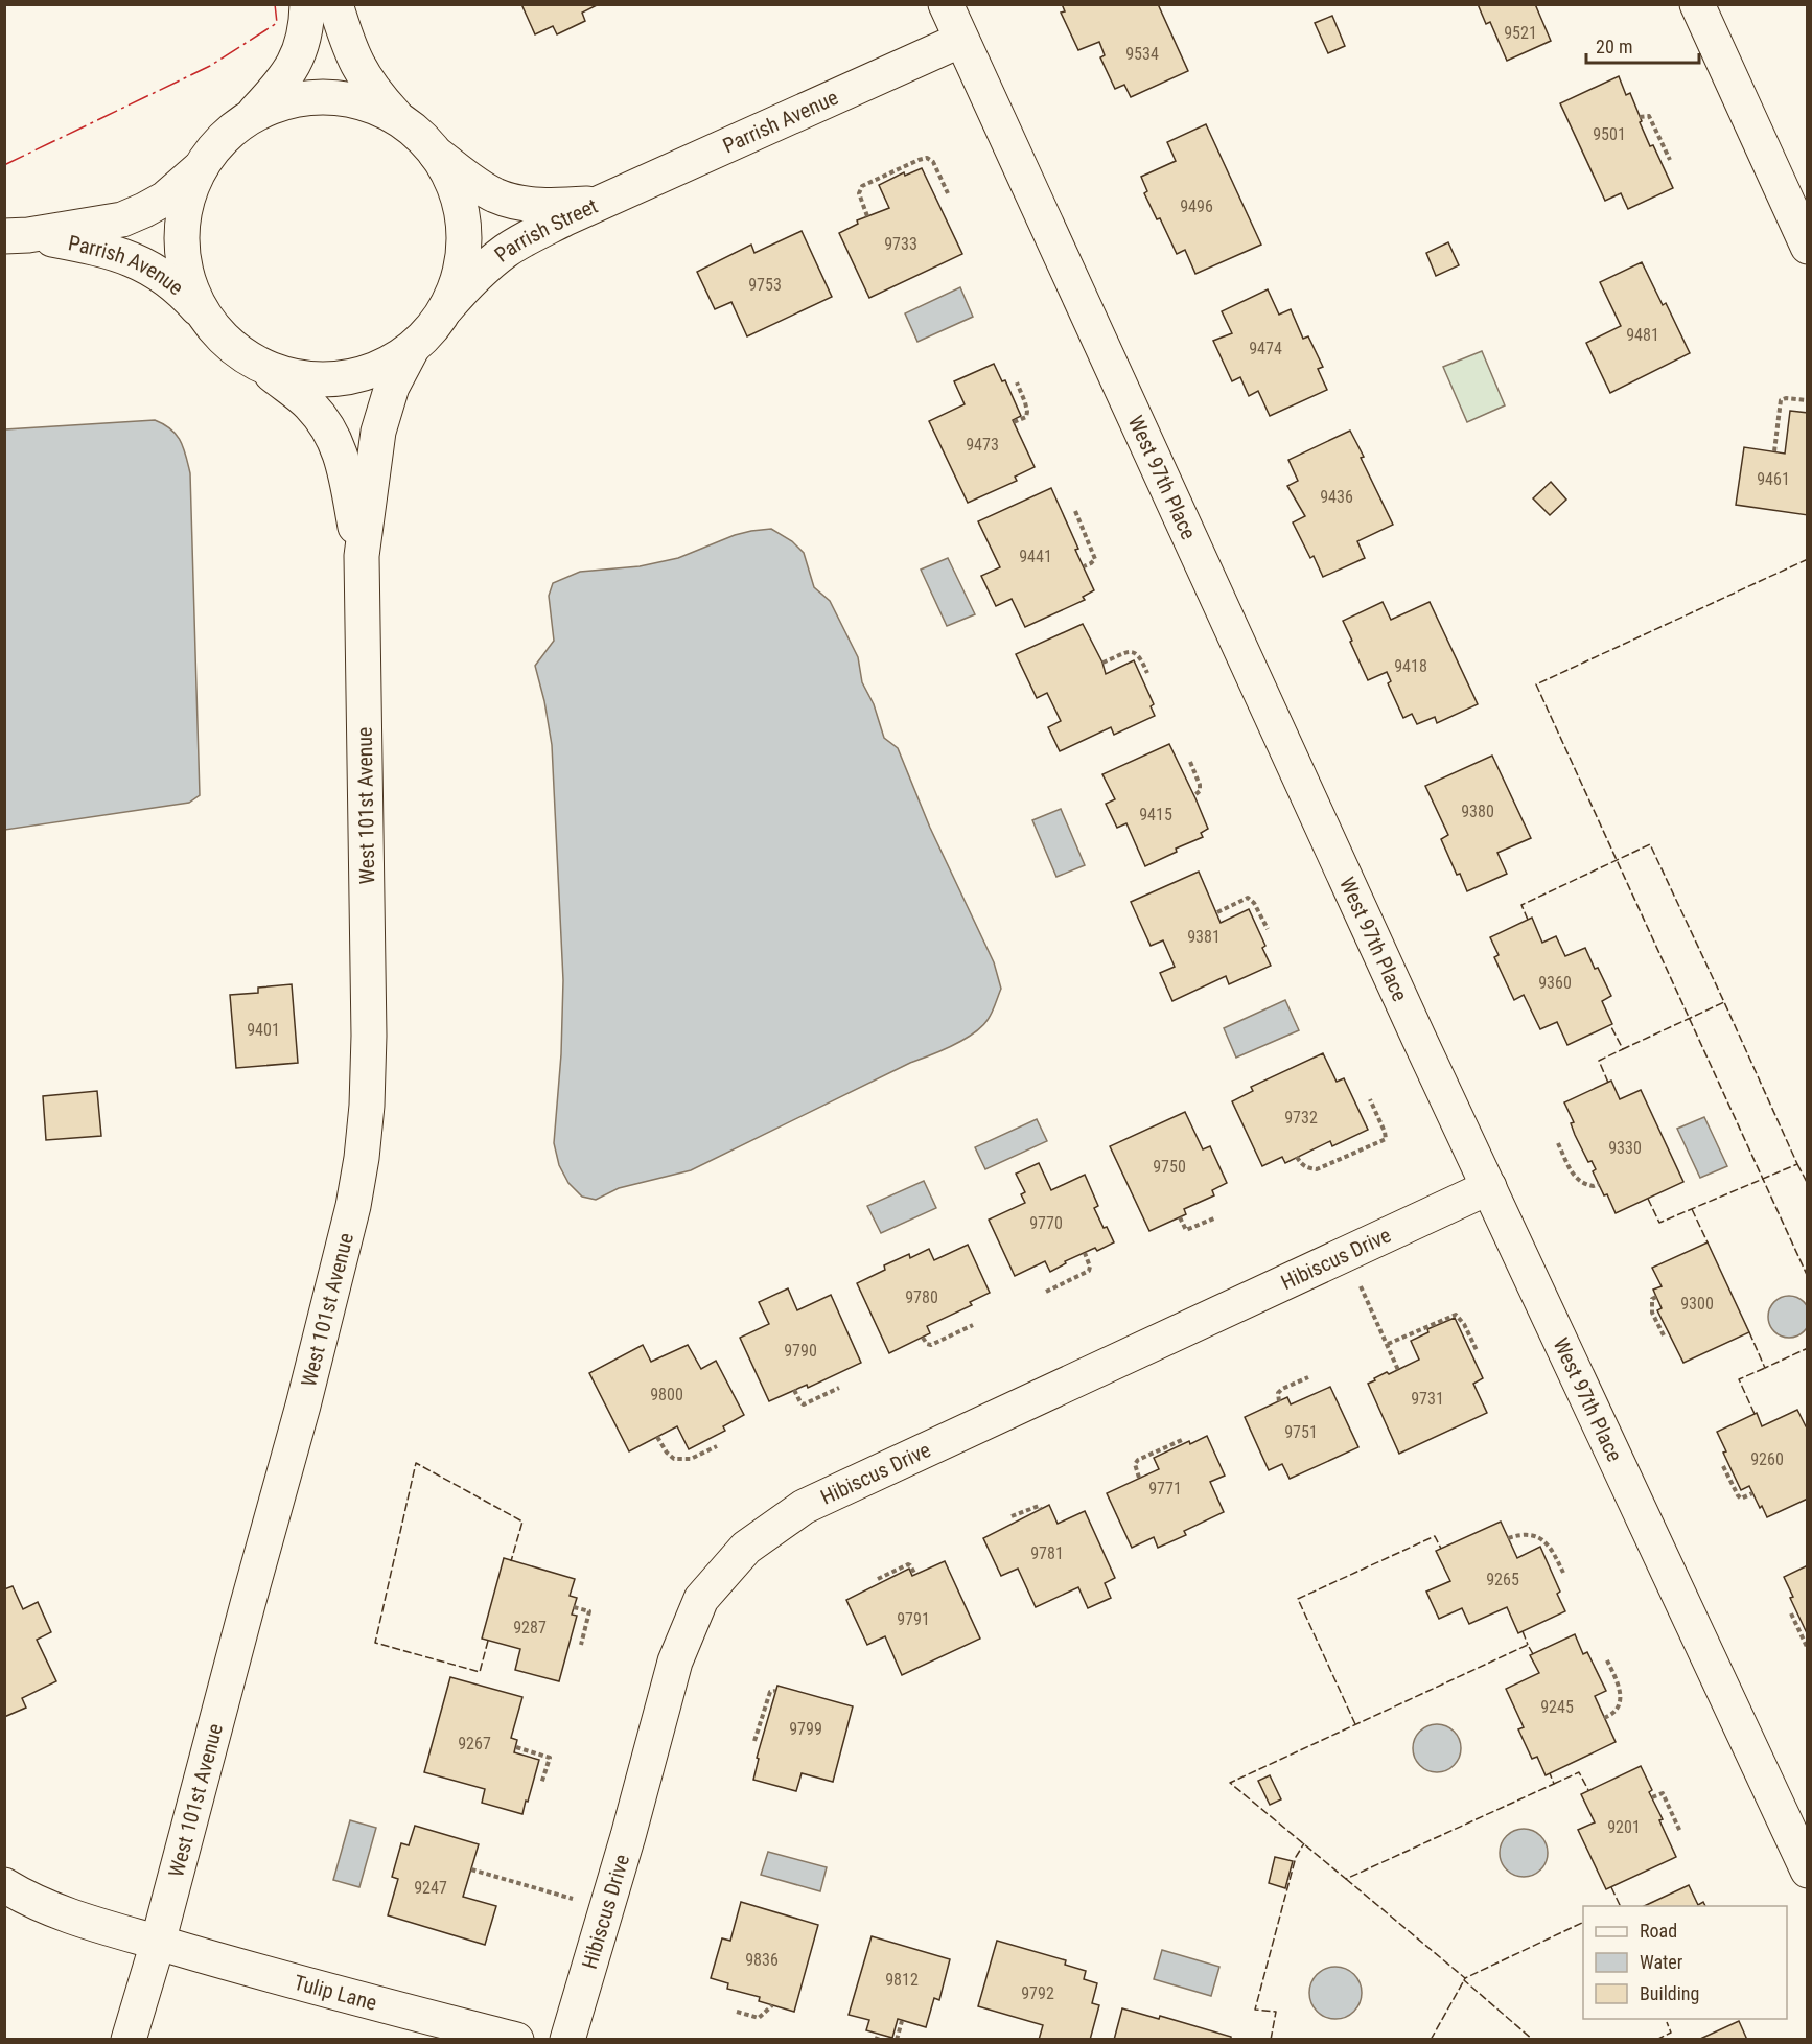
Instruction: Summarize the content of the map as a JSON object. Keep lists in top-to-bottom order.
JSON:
{
  "streets": {
    "street": [
      "Parrish Avenue",
      "Parrish Street",
      "West 97th Place",
      "West 101st Avenue",
      "Hibiscus Drive",
      "Tulip Lane"
    ]
  },
  "crossings": [
    ["Parrish Avenue", "Parrish Street"],
    ["Parrish Avenue", "West 97th Place"],
    ["Parrish Avenue", "West 101st Avenue"],
    ["West 97th Place", "Hibiscus Drive"],
    ["West 101st Avenue", "Tulip Lane"]
  ],
  "house_numbers": [
    "9521",
    "9534",
    "9501",
    "9496",
    "9733",
    "9753",
    "9481",
    "9474",
    "9473",
    "9461",
    "9436",
    "9441",
    "9418",
    "9380",
    "9415",
    "9381",
    "9360",
    "9401",
    "9732",
    "9330",
    "9750",
    "9770",
    "9780",
    "9300",
    "9790",
    "9800",
    "9731",
    "9751",
    "9260",
    "9771",
    "9781",
    "9265",
    "9791",
    "9287",
    "9245",
    "9799",
    "9267",
    "9201",
    "9247",
    "9836",
    "9812",
    "9792"
  ],
  "legend": ["Road", "Water", "Building"],
  "scale_bar": "20 m"
}
